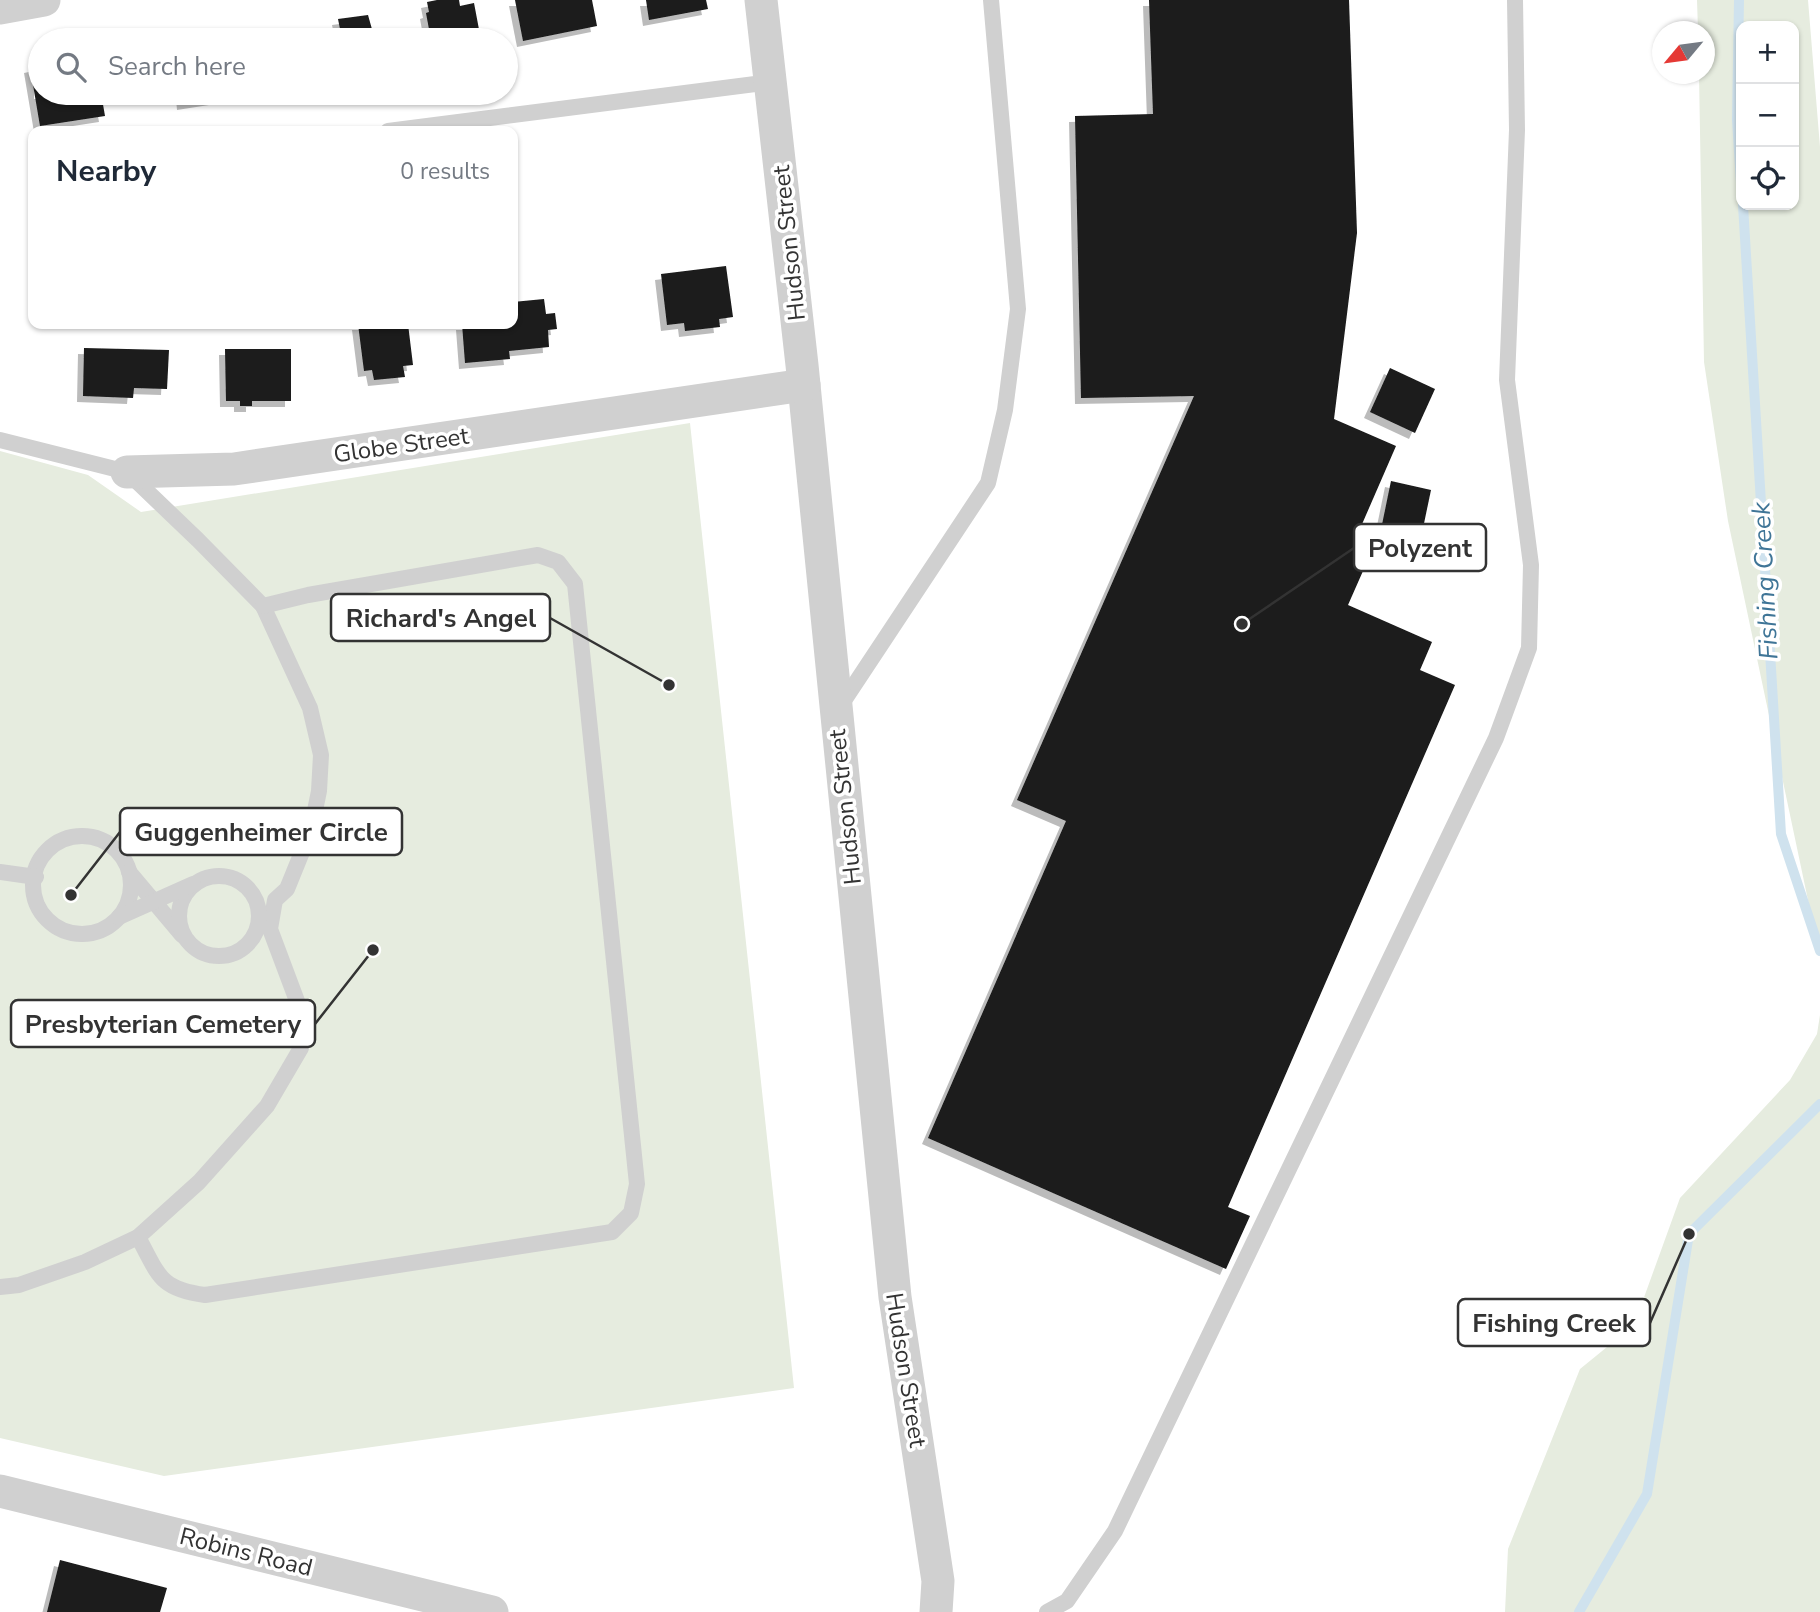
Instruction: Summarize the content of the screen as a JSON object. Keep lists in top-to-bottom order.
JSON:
{
  "streets": {
    "street": ["Hudson Street", "Globe Street", "Robins Road"]
  },
  "crossings": [
    ["Hudson Street", "Globe Street"]
  ],
  "water": ["Fishing Creek"],
  "places": [
    "Polyzent",
    "Richard's Angel",
    "Guggenheimer Circle",
    "Presbyterian Cemetery",
    "Fishing Creek"
  ],
  "north": "bottom left",
  "page": {
    "map_buttons": ["+", "−"],
    "search": "Search here",
    "heading": ["Nearby", "0 results"]
  }
}
